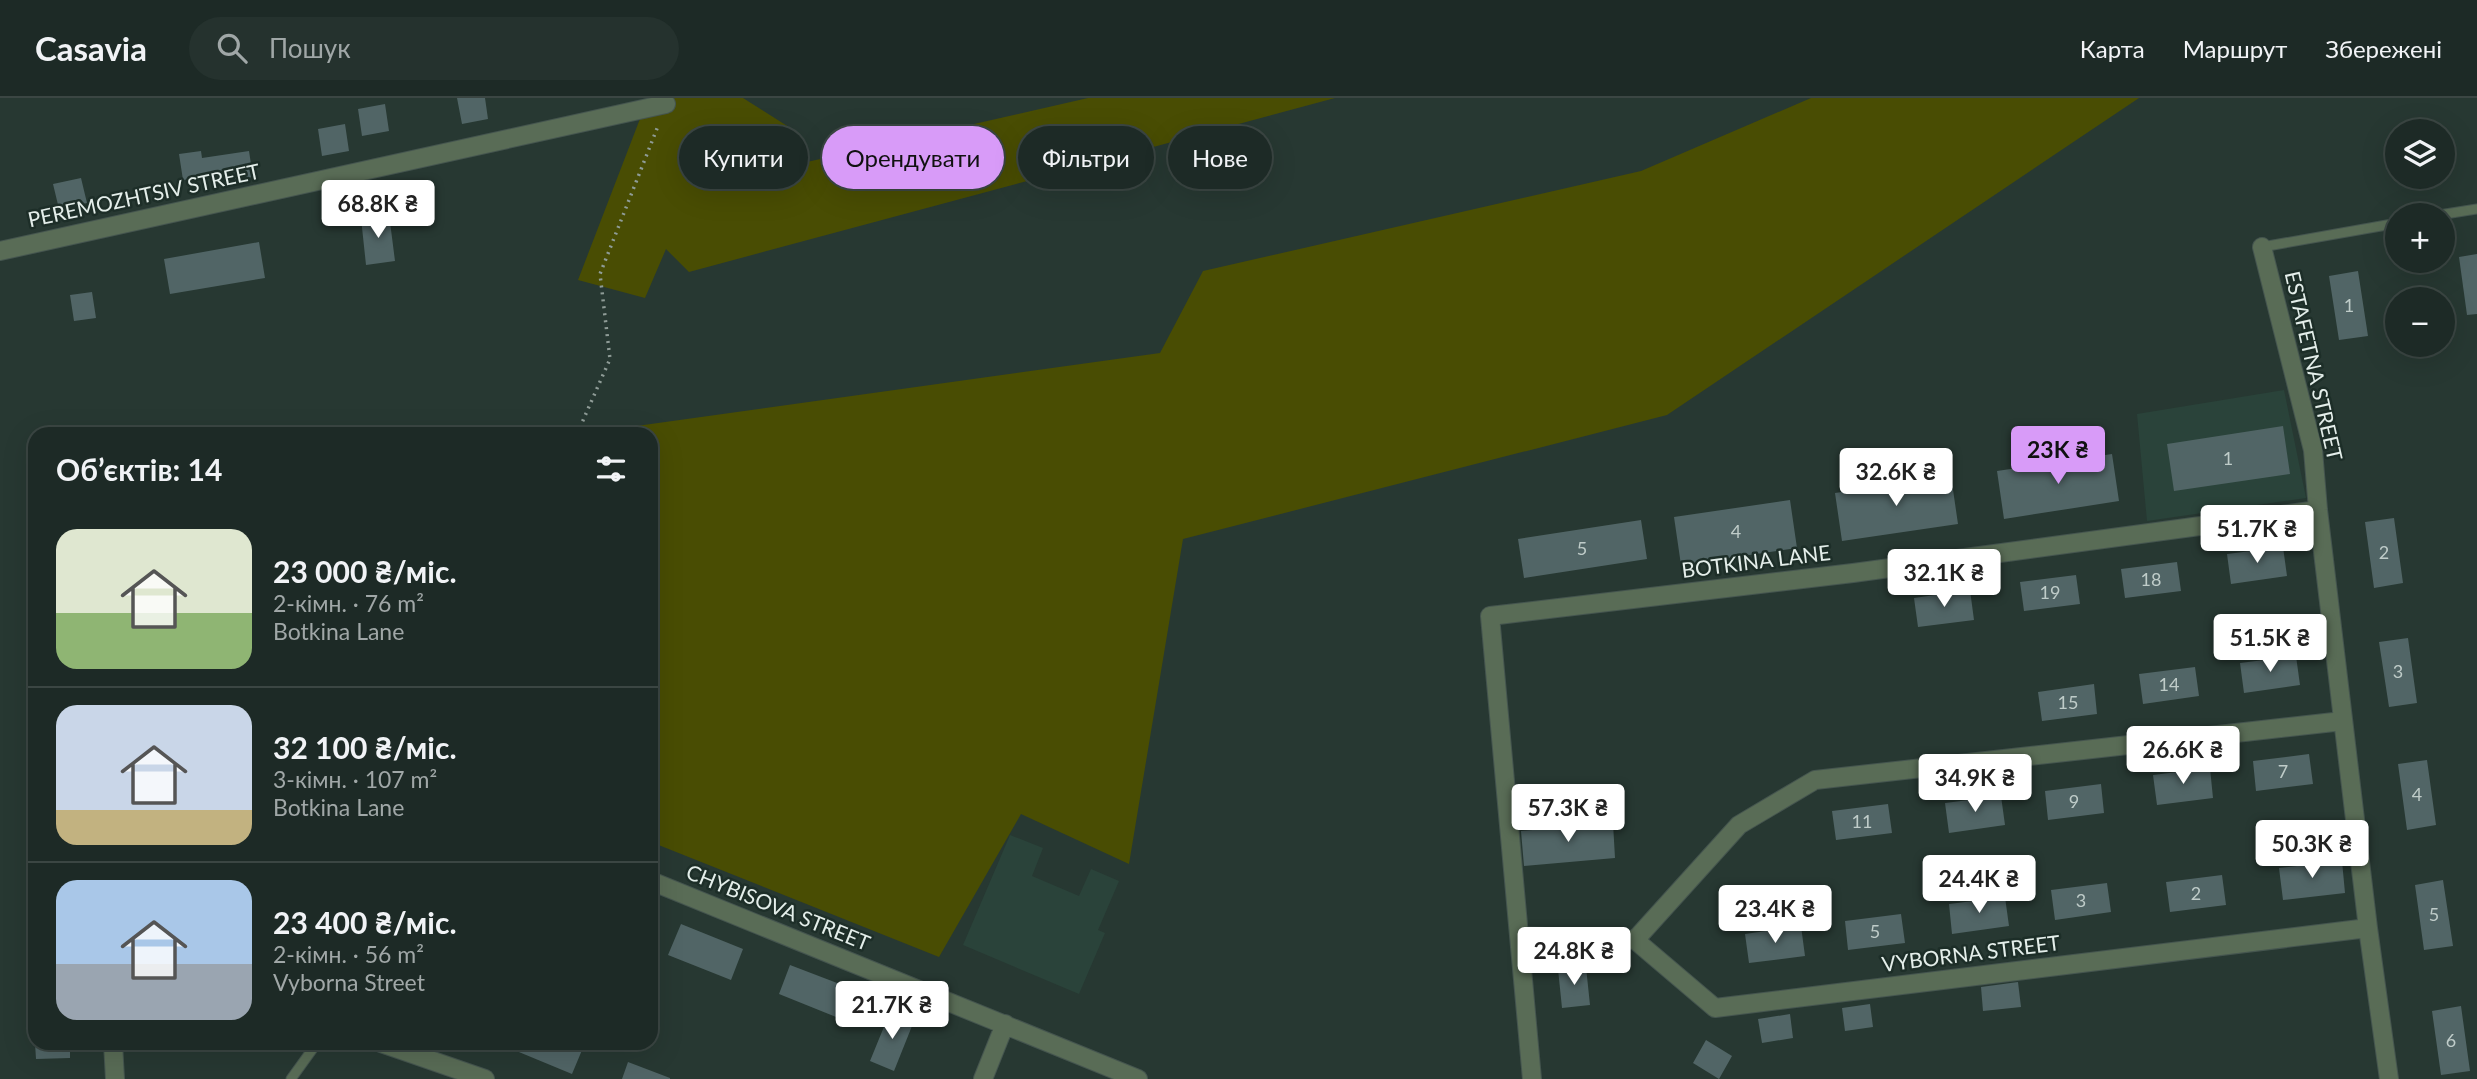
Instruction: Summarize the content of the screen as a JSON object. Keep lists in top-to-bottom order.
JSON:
{
  "streets": {
    "street": [
      "PEREMOZHTSIV STREET",
      "ESTAFETNA STREET",
      "BOTKINA LANE",
      "CHYBISOVA STREET",
      "VYBORNA STREET"
    ]
  },
  "crossings": [
    ["ESTAFETNA STREET", "BOTKINA LANE"],
    ["ESTAFETNA STREET", "VYBORNA STREET"]
  ],
  "house_numbers": [
    "1",
    "1",
    "4",
    "5",
    "2",
    "18",
    "19",
    "3",
    "14",
    "15",
    "7",
    "4",
    "9",
    "11",
    "2",
    "3",
    "5",
    "5",
    "6"
  ],
  "page": {
    "header": "Casavia",
    "search": "Пошук",
    "nav": ["Карта", "Маршрут", "Збережені"],
    "map_buttons": ["+", "−"],
    "chip": [
      "Купити",
      "Орендувати",
      "Фільтри",
      "Нове"
    ],
    "price": [
      "68.8K ₴",
      "23K ₴",
      "32.6K ₴",
      "51.7K ₴",
      "32.1K ₴",
      "51.5K ₴",
      "26.6K ₴",
      "34.9K ₴",
      "57.3K ₴",
      "50.3K ₴",
      "24.4K ₴",
      "23.4K ₴",
      "24.8K ₴",
      "21.7K ₴"
    ],
    "heading": "Об’єктів: 14",
    "list": [
      {
        "name": "23 000 ₴/міс.",
        "note": "2-кімн. · 76 m² · Botkina Lane"
      },
      {
        "name": "32 100 ₴/міс.",
        "note": "3-кімн. · 107 m² · Botkina Lane"
      },
      {
        "name": "23 400 ₴/міс.",
        "note": "2-кімн. · 56 m² · Vyborna Street"
      }
    ]
  }
}
